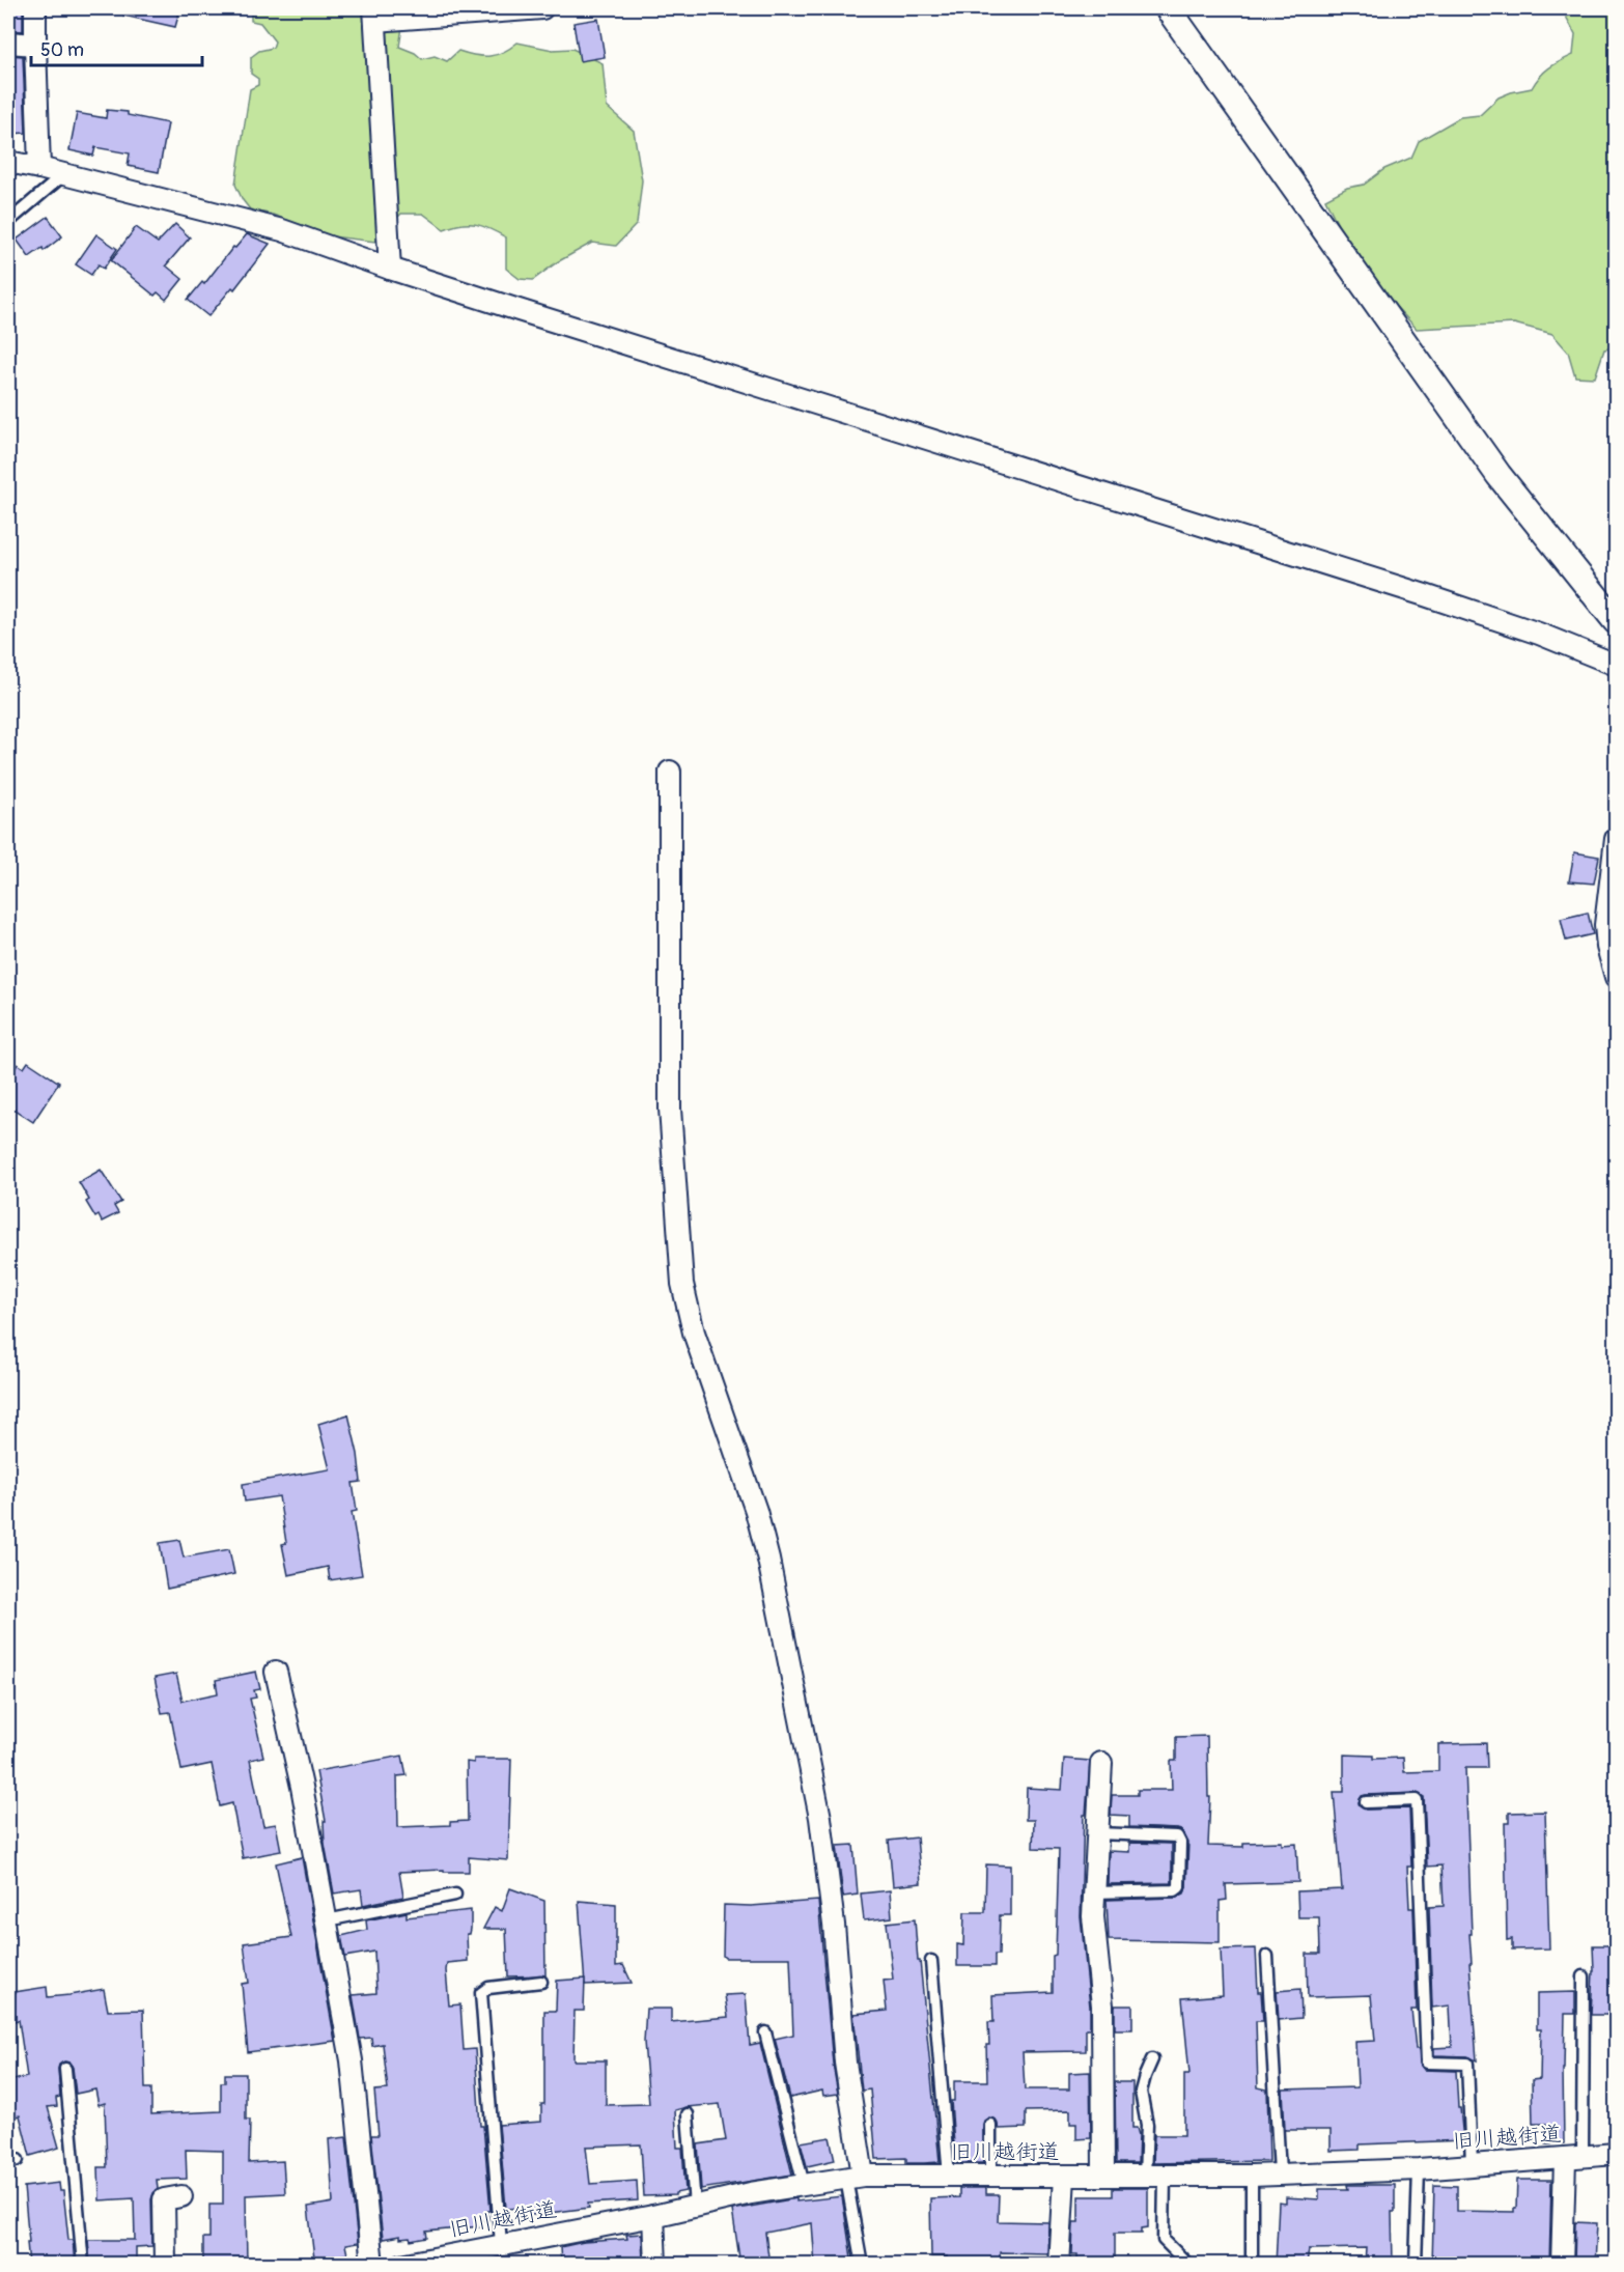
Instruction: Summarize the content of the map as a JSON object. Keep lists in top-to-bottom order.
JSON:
{
  "streets": {
    "street": ["旧川越街道"]
  },
  "scale_bar": "50 m"
}
